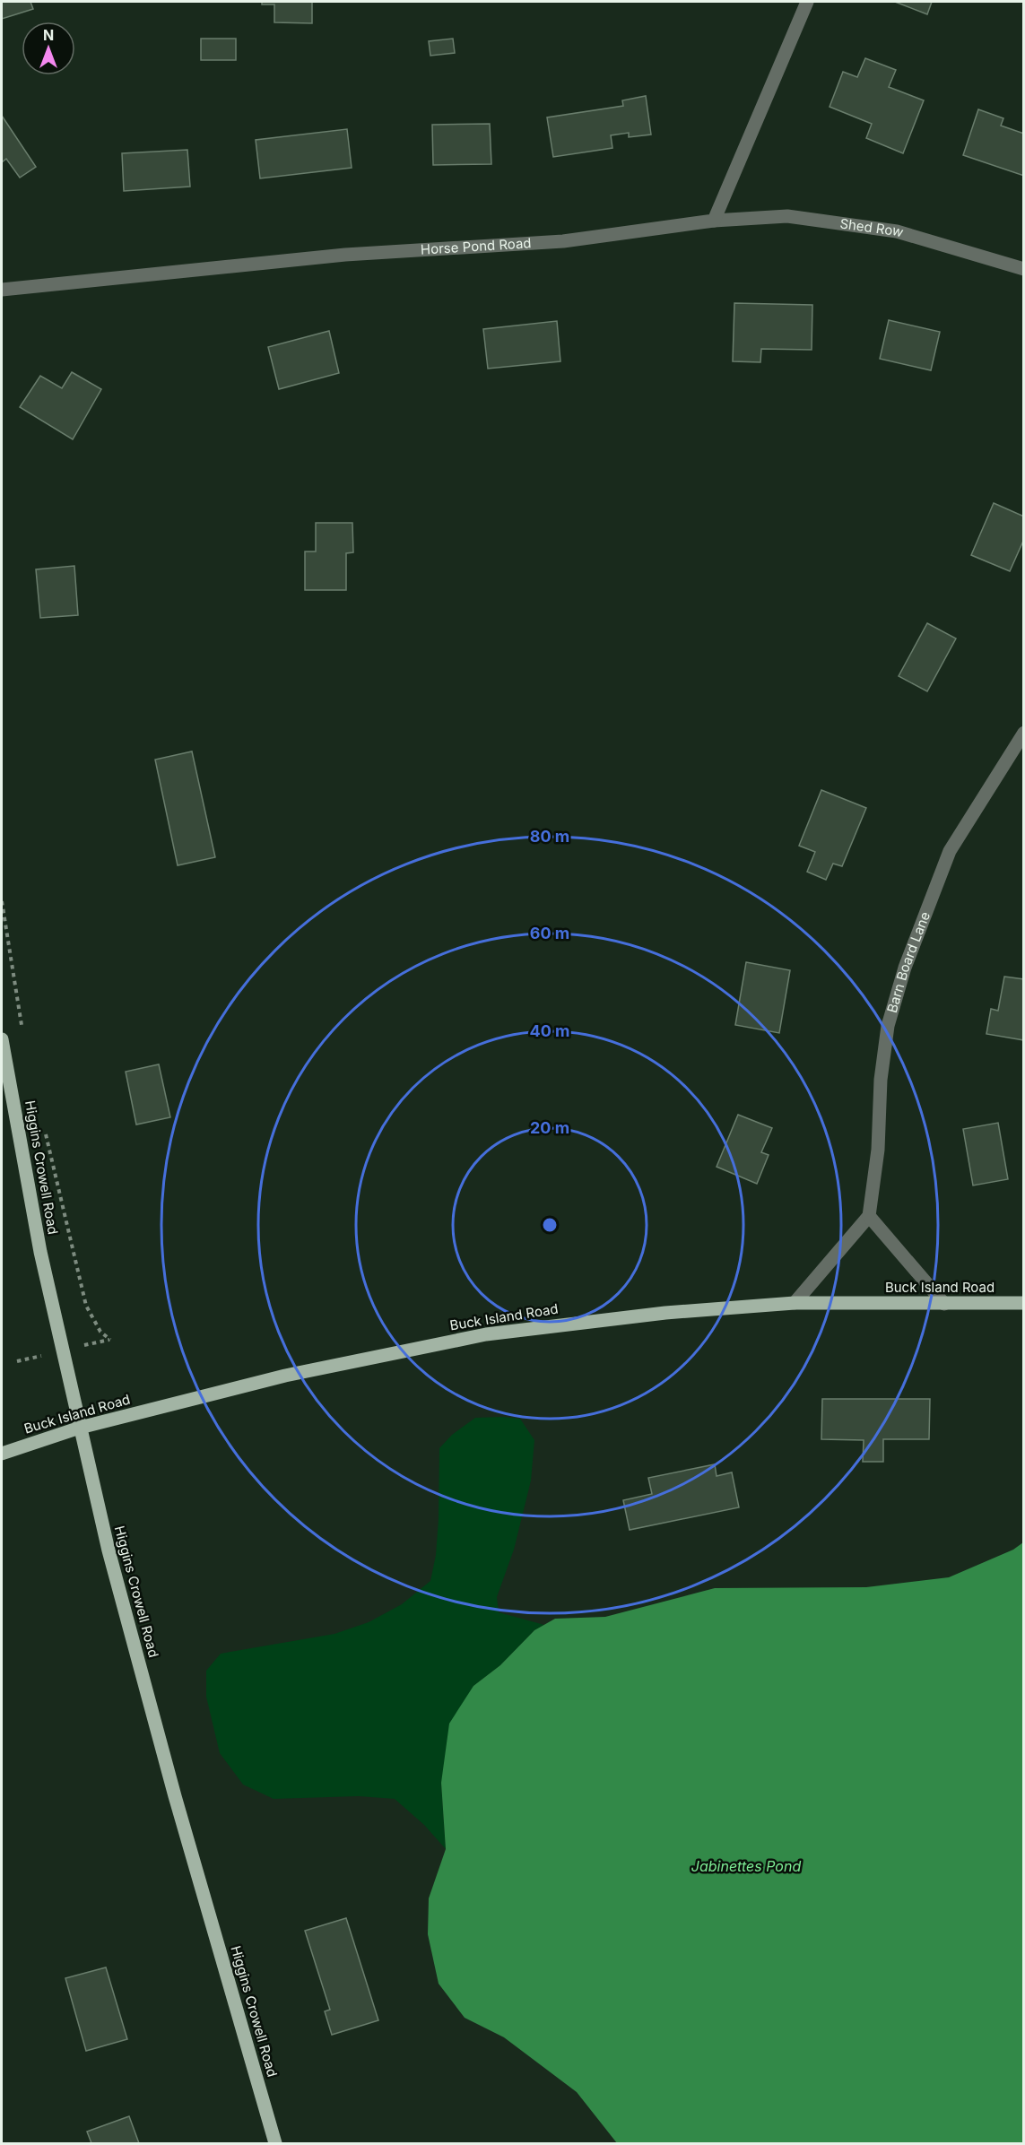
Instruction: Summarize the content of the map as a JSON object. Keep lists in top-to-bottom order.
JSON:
{
  "streets": {
    "main road": ["Higgins Crowell Road", "Buck Island Road"],
    "street": ["Shed Row", "Horse Pond Road", "Barn Board Lane"]
  },
  "crossings": [
    ["Shed Row", "Horse Pond Road"],
    ["Higgins Crowell Road", "Buck Island Road"]
  ],
  "water": ["Jabinettes Pond"],
  "north": "top",
  "rings": [
    "80 m",
    "60 m",
    "40 m",
    "20 m"
  ]
}
